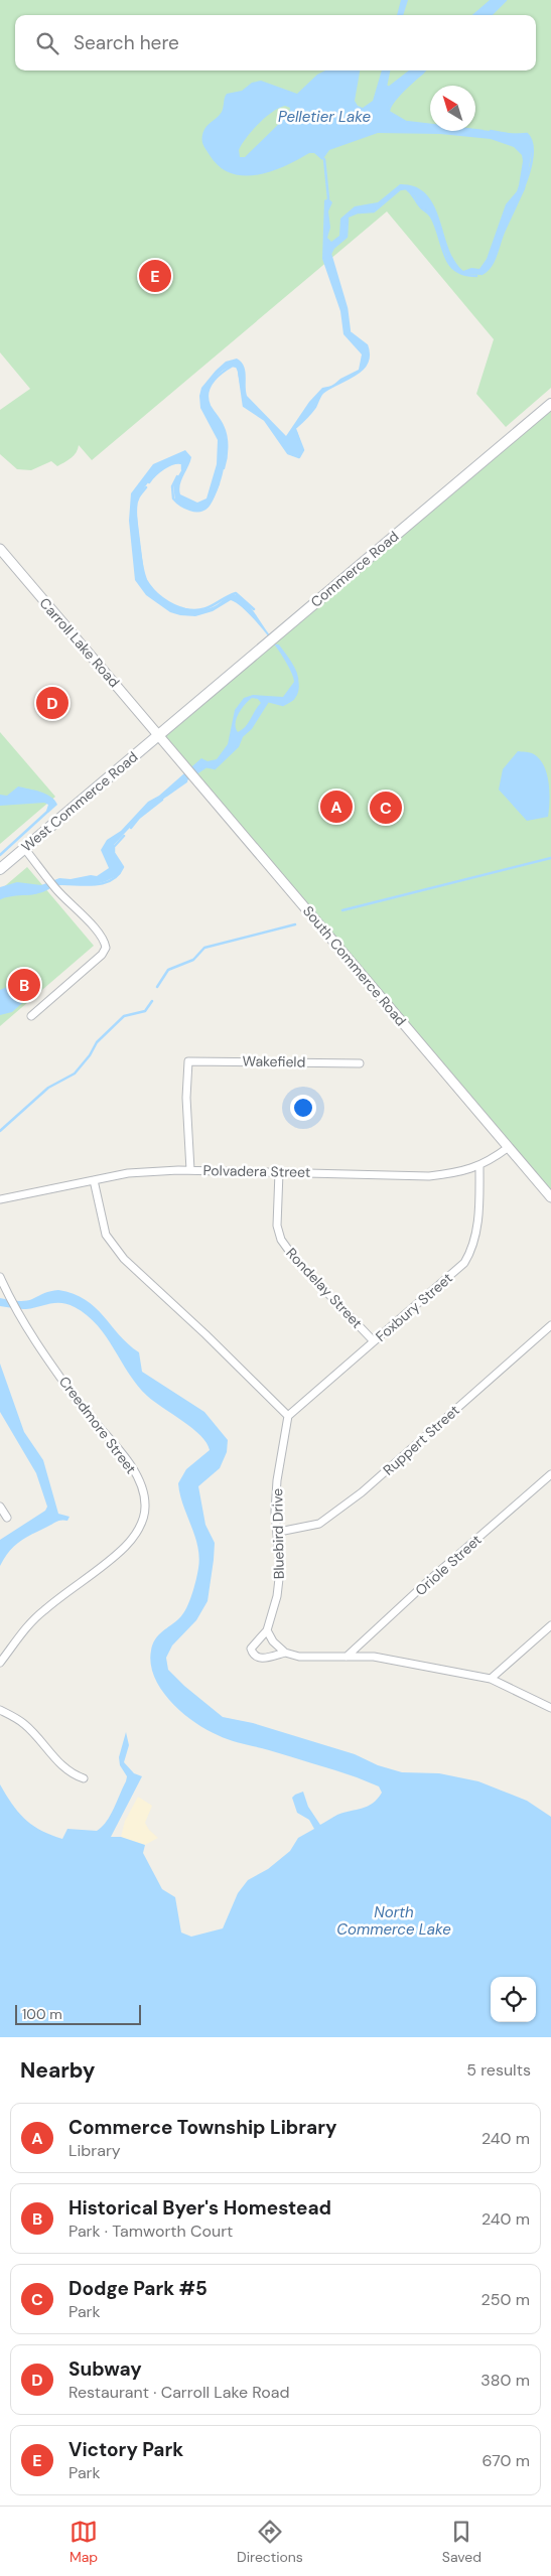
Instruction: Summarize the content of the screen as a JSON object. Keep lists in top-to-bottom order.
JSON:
{
  "streets": {
    "main road": ["Commerce Road", "West Commerce Road"],
    "street": [
      "Carroll Lake Road",
      "South Commerce Road",
      "Wakefield",
      "Polvadera Street",
      "Rondelay Street",
      "Foxbury Street",
      "Creedmore Street",
      "Ruppert Street",
      "Bluebird Drive",
      "Oriole Street"
    ]
  },
  "crossings": [
    ["Commerce Road", "Carroll Lake Road"],
    ["Commerce Road", "West Commerce Road"],
    ["Commerce Road", "South Commerce Road"],
    ["Carroll Lake Road", "West Commerce Road"],
    ["Carroll Lake Road", "South Commerce Road"],
    ["West Commerce Road", "South Commerce Road"],
    ["South Commerce Road", "Polvadera Street"],
    ["Wakefield", "Polvadera Street"],
    ["Polvadera Street", "Rondelay Street"],
    ["Polvadera Street", "Foxbury Street"],
    ["Rondelay Street", "Foxbury Street"],
    ["Foxbury Street", "Bluebird Drive"],
    ["Ruppert Street", "Bluebird Drive"]
  ],
  "water": ["Pelletier Lake", "North Commerce Lake"],
  "scale_bar": "100 m",
  "north": "top left",
  "page": {
    "search": "Search here",
    "pins": [
      "E",
      "D",
      "A",
      "C",
      "B"
    ],
    "scale": "100 m",
    "heading": ["Nearby", "5 results"],
    "list": [
      {
        "mark": "A",
        "name": "Commerce Township Library",
        "note": "Library",
        "value": "240 m"
      },
      {
        "mark": "B",
        "name": "Historical Byer's Homestead",
        "note": "Park · Tamworth Court",
        "value": "240 m"
      },
      {
        "mark": "C",
        "name": "Dodge Park #5",
        "note": "Park",
        "value": "250 m"
      },
      {
        "mark": "D",
        "name": "Subway",
        "note": "Restaurant · Carroll Lake Road",
        "value": "380 m"
      },
      {
        "mark": "E",
        "name": "Victory Park",
        "note": "Park",
        "value": "670 m"
      }
    ],
    "nav": ["Map", "Directions", "Saved"]
  }
}
